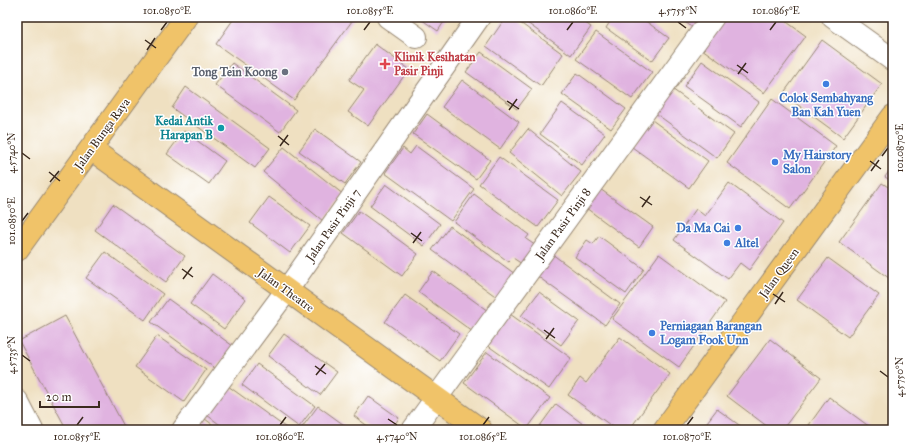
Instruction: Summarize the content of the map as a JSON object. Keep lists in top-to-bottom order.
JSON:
{
  "streets": {
    "main road": ["Jalan Bunga Raya", "Jalan Queen", "Jalan Theatre"],
    "street": ["Jalan Pasir Pinji 8", "Jalan Pasir Pinji 7"]
  },
  "crossings": [
    ["Jalan Bunga Raya", "Jalan Theatre"],
    ["Jalan Pasir Pinji 8", "Jalan Theatre"],
    ["Jalan Pasir Pinji 7", "Jalan Theatre"]
  ],
  "places": {
    "health": ["Klinik Kesihatan Pasir Pinji"],
    "other": [
      "Tong Tein Koong",
      "Colok Sembahyang Ban Kah Yuen",
      "Kedai Antik Harapan B",
      "My Hairstory Salon",
      "Da Ma Cai",
      "Altel",
      "Perniagaan Barangan Logam Fook Unn"
    ]
  },
  "scale_bar": "20 m",
  "coordinates": [
    "101.0850°E",
    "101.0855°E",
    "101.0860°E",
    "4.5755°N",
    "101.0865°E",
    "101.0870°E",
    "4.5740°N",
    "4.5735°N",
    "4.5750°N"
  ]
}
